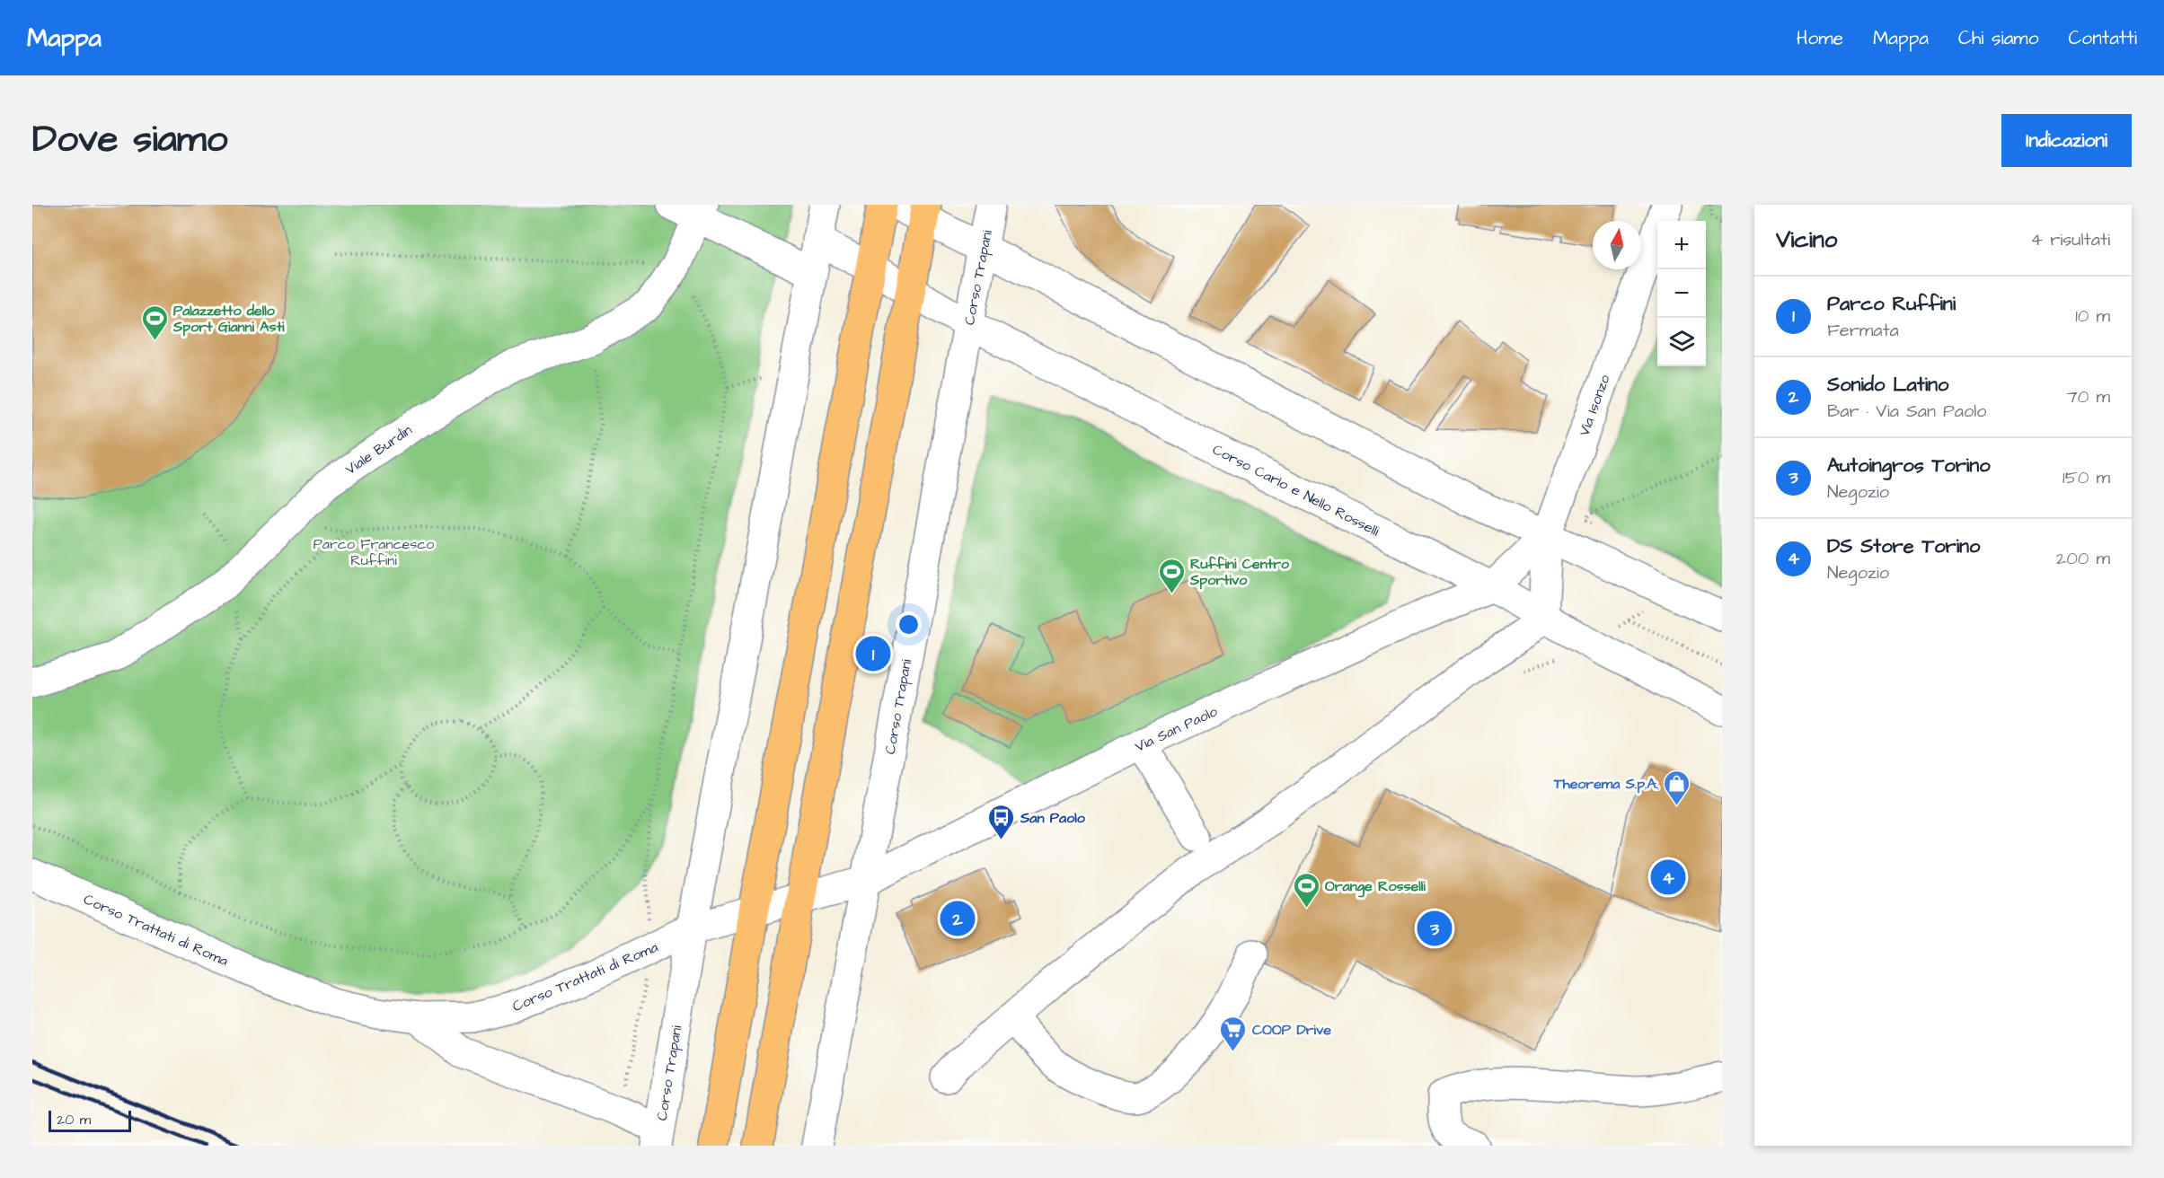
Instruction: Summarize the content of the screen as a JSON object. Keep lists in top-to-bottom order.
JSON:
{
  "streets": {
    "street": [
      "Corso Trapani",
      "Via Isonzo",
      "Viale Burdin",
      "Corso Carlo e Nello Rosselli",
      "Via San Paolo",
      "Corso Trattati di Roma"
    ]
  },
  "crossings": [
    ["Corso Trapani", "Corso Carlo e Nello Rosselli"],
    ["Corso Trapani", "Via San Paolo"],
    ["Corso Trapani", "Corso Trattati di Roma"],
    ["Via Isonzo", "Corso Carlo e Nello Rosselli"],
    ["Via Isonzo", "Via San Paolo"],
    ["Corso Carlo e Nello Rosselli", "Via San Paolo"],
    ["Via San Paolo", "Corso Trattati di Roma"]
  ],
  "parks": ["Parco Francesco Ruffini"],
  "places": {
    "sports": ["Palazzetto dello Sport Gianni Asti", "Ruffini Centro Sportivo", "Orange Rosselli"],
    "shop": ["Theorema S.p.A."],
    "bus stop": ["San Paolo"],
    "supermarket": ["COOP Drive"]
  },
  "scale_bar": "20 m",
  "north": "top",
  "page": {
    "header": "Mappa",
    "nav": [
      "Home",
      "Mappa",
      "Chi siamo",
      "Contatti"
    ],
    "title": "Dove siamo",
    "buttons": "Indicazioni",
    "heading": ["Vicino", "4 risultati"],
    "map_buttons": ["+", "−"],
    "list": [
      {
        "mark": "1",
        "name": "Parco Ruffini",
        "note": "Fermata",
        "value": "10 m"
      },
      {
        "mark": "2",
        "name": "Sonido Latino",
        "note": "Bar · Via San Paolo",
        "value": "70 m"
      },
      {
        "mark": "3",
        "name": "Autoingros Torino",
        "note": "Negozio",
        "value": "150 m"
      },
      {
        "mark": "4",
        "name": "DS Store Torino",
        "note": "Negozio",
        "value": "200 m"
      }
    ],
    "pins": [
      "1",
      "4",
      "2",
      "3"
    ],
    "scale": "20 m"
  }
}
